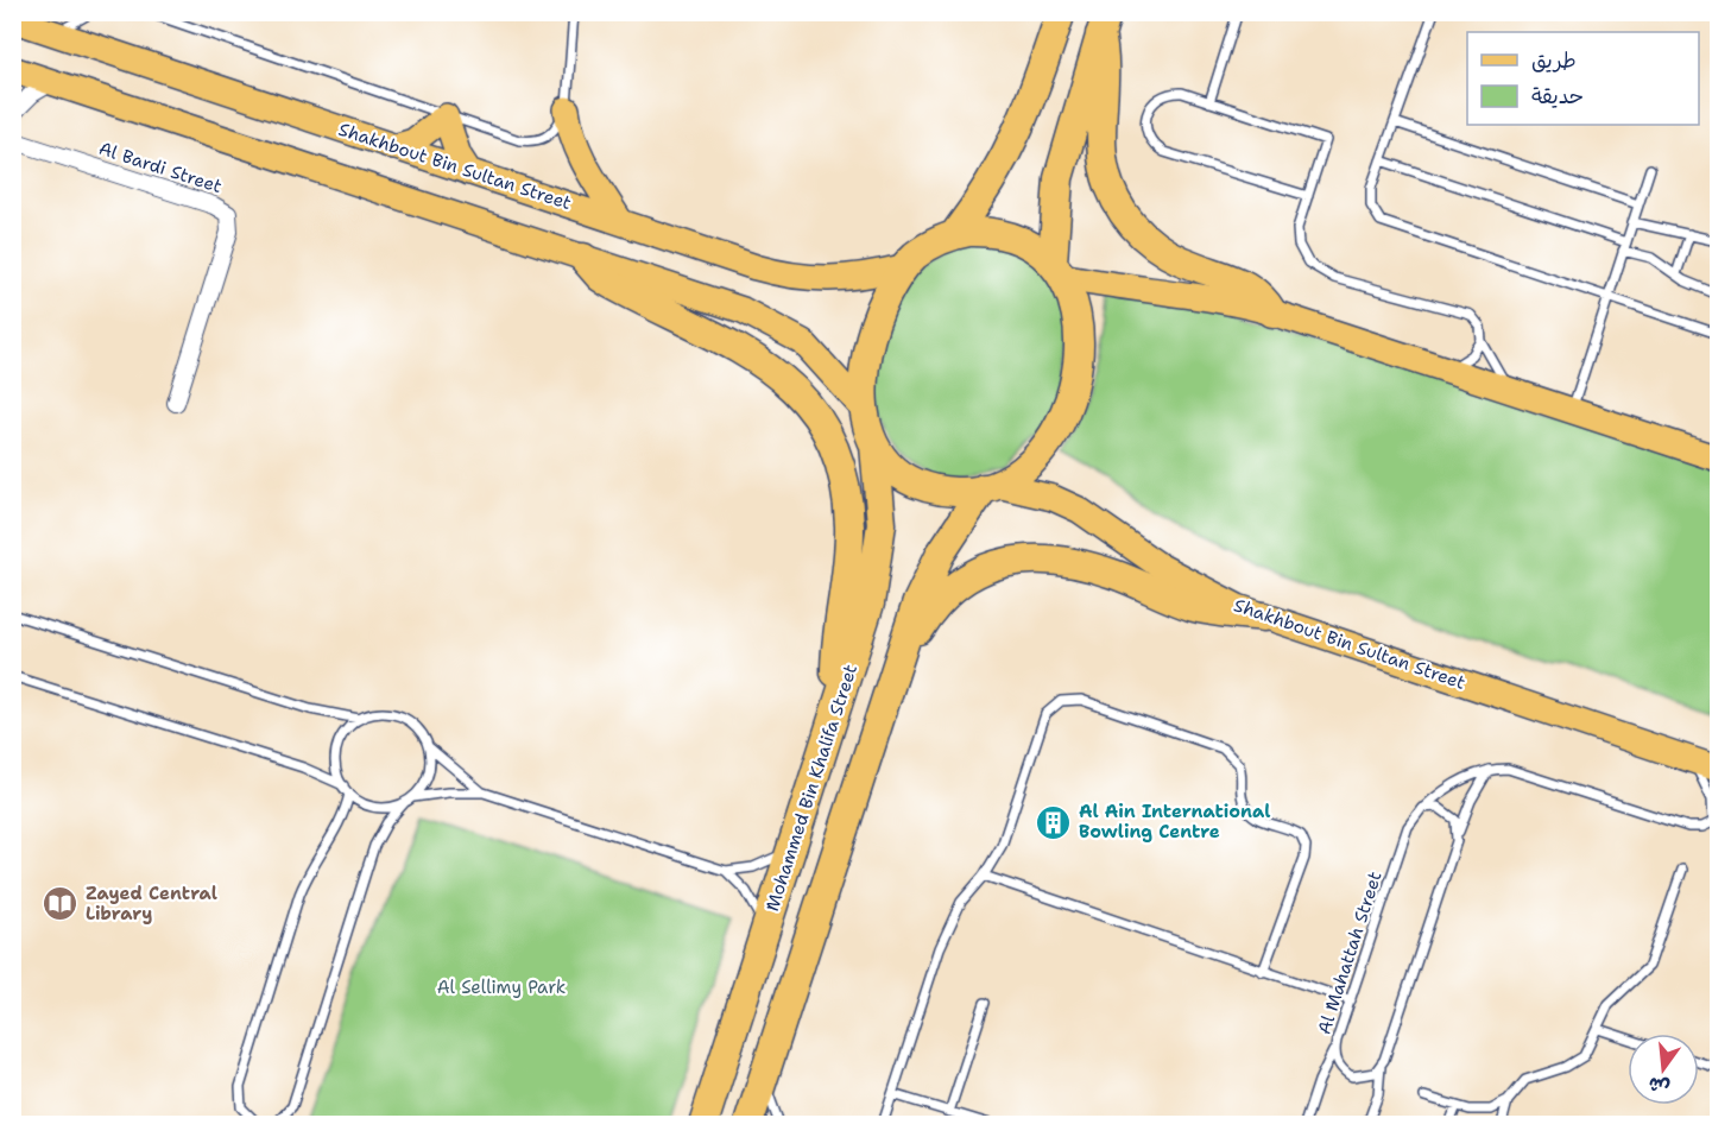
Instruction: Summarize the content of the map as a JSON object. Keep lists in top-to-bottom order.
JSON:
{
  "streets": {
    "highway": ["Mohammed Bin Khalifa Street"],
    "main road": ["Shakhbout Bin Sultan Street"],
    "street": ["Al Bardi Street"],
    "lane": ["Al Mahattah Street"]
  },
  "crossings": [
    ["Shakhbout Bin Sultan Street", "Mohammed Bin Khalifa Street"],
    ["Shakhbout Bin Sultan Street", "Al Mahattah Street"]
  ],
  "parks": ["Al Sellimy Park"],
  "places": {
    "building": ["Al Ain International Bowling Centre"],
    "library": ["Zayed Central Library"]
  },
  "legend": ["طريق", "حديقة"],
  "north": "bottom"
}
